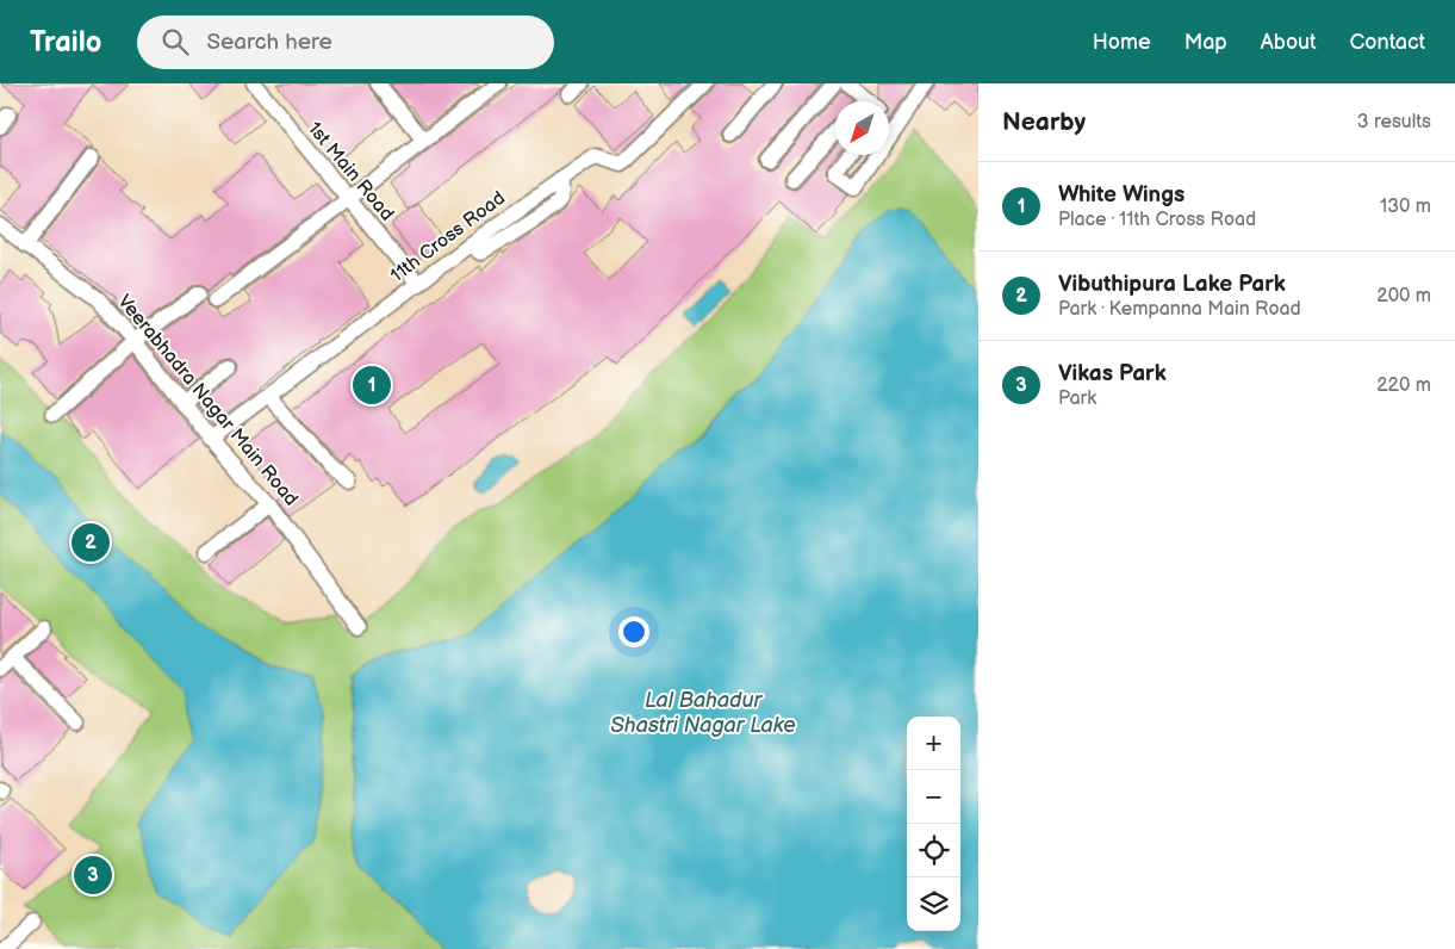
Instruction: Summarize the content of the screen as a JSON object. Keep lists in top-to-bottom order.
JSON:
{
  "streets": {
    "street": ["1st Main Road", "11th Cross Road", "Veerabhadra Nagar Main Road"]
  },
  "crossings": [
    ["1st Main Road", "11th Cross Road"],
    ["11th Cross Road", "Veerabhadra Nagar Main Road"]
  ],
  "water": ["Lal Bahadur Shastri Nagar Lake"],
  "north": "bottom left",
  "page": {
    "header": "Trailo",
    "search": "Search here",
    "nav": [
      "Home",
      "Map",
      "About",
      "Contact"
    ],
    "heading": ["Nearby", "3 results"],
    "list": [
      {
        "mark": "1",
        "name": "White Wings",
        "note": "Place · 11th Cross Road",
        "value": "130 m"
      },
      {
        "mark": "2",
        "name": "Vibuthipura Lake Park",
        "note": "Park · Kempanna Main Road",
        "value": "200 m"
      },
      {
        "mark": "3",
        "name": "Vikas Park",
        "note": "Park",
        "value": "220 m"
      }
    ],
    "pins": ["1", "2", "3"],
    "map_buttons": ["+", "−"]
  }
}
